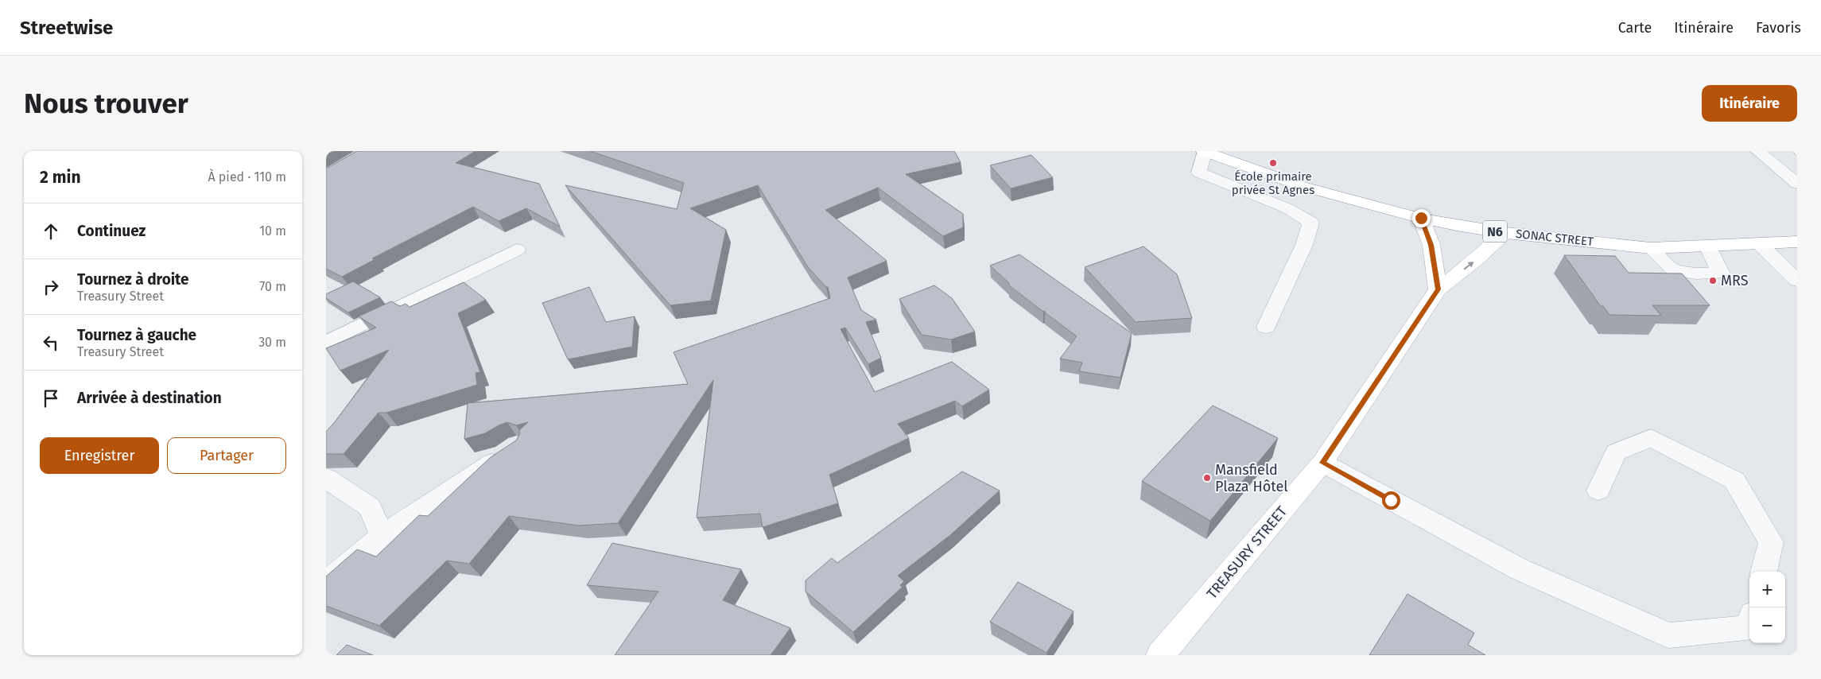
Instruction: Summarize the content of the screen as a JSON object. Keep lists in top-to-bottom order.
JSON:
{
  "streets": {
    "main road": ["N6", "SONAC STREET", "TREASURY STREET"]
  },
  "crossings": [
    ["SONAC STREET", "TREASURY STREET"]
  ],
  "places": ["École primaire privée St Agnes", "MRS", "Mansfield Plaza Hôtel"],
  "page": {
    "header": "Streetwise",
    "nav": ["Carte", "Itinéraire", "Favoris"],
    "buttons": [
      "Itinéraire",
      ["Enregistrer", "Partager"]
    ],
    "title": "Nous trouver",
    "heading": ["2 min", "À pied · 110 m"],
    "list": [
      ["Continuez", "10 m"],
      ["Tournez à droite", "Treasury Street", "70 m"],
      ["Tournez à gauche", "Treasury Street", "30 m"],
      "Arrivée à destination"
    ],
    "map_buttons": ["+", "−"]
  }
}
